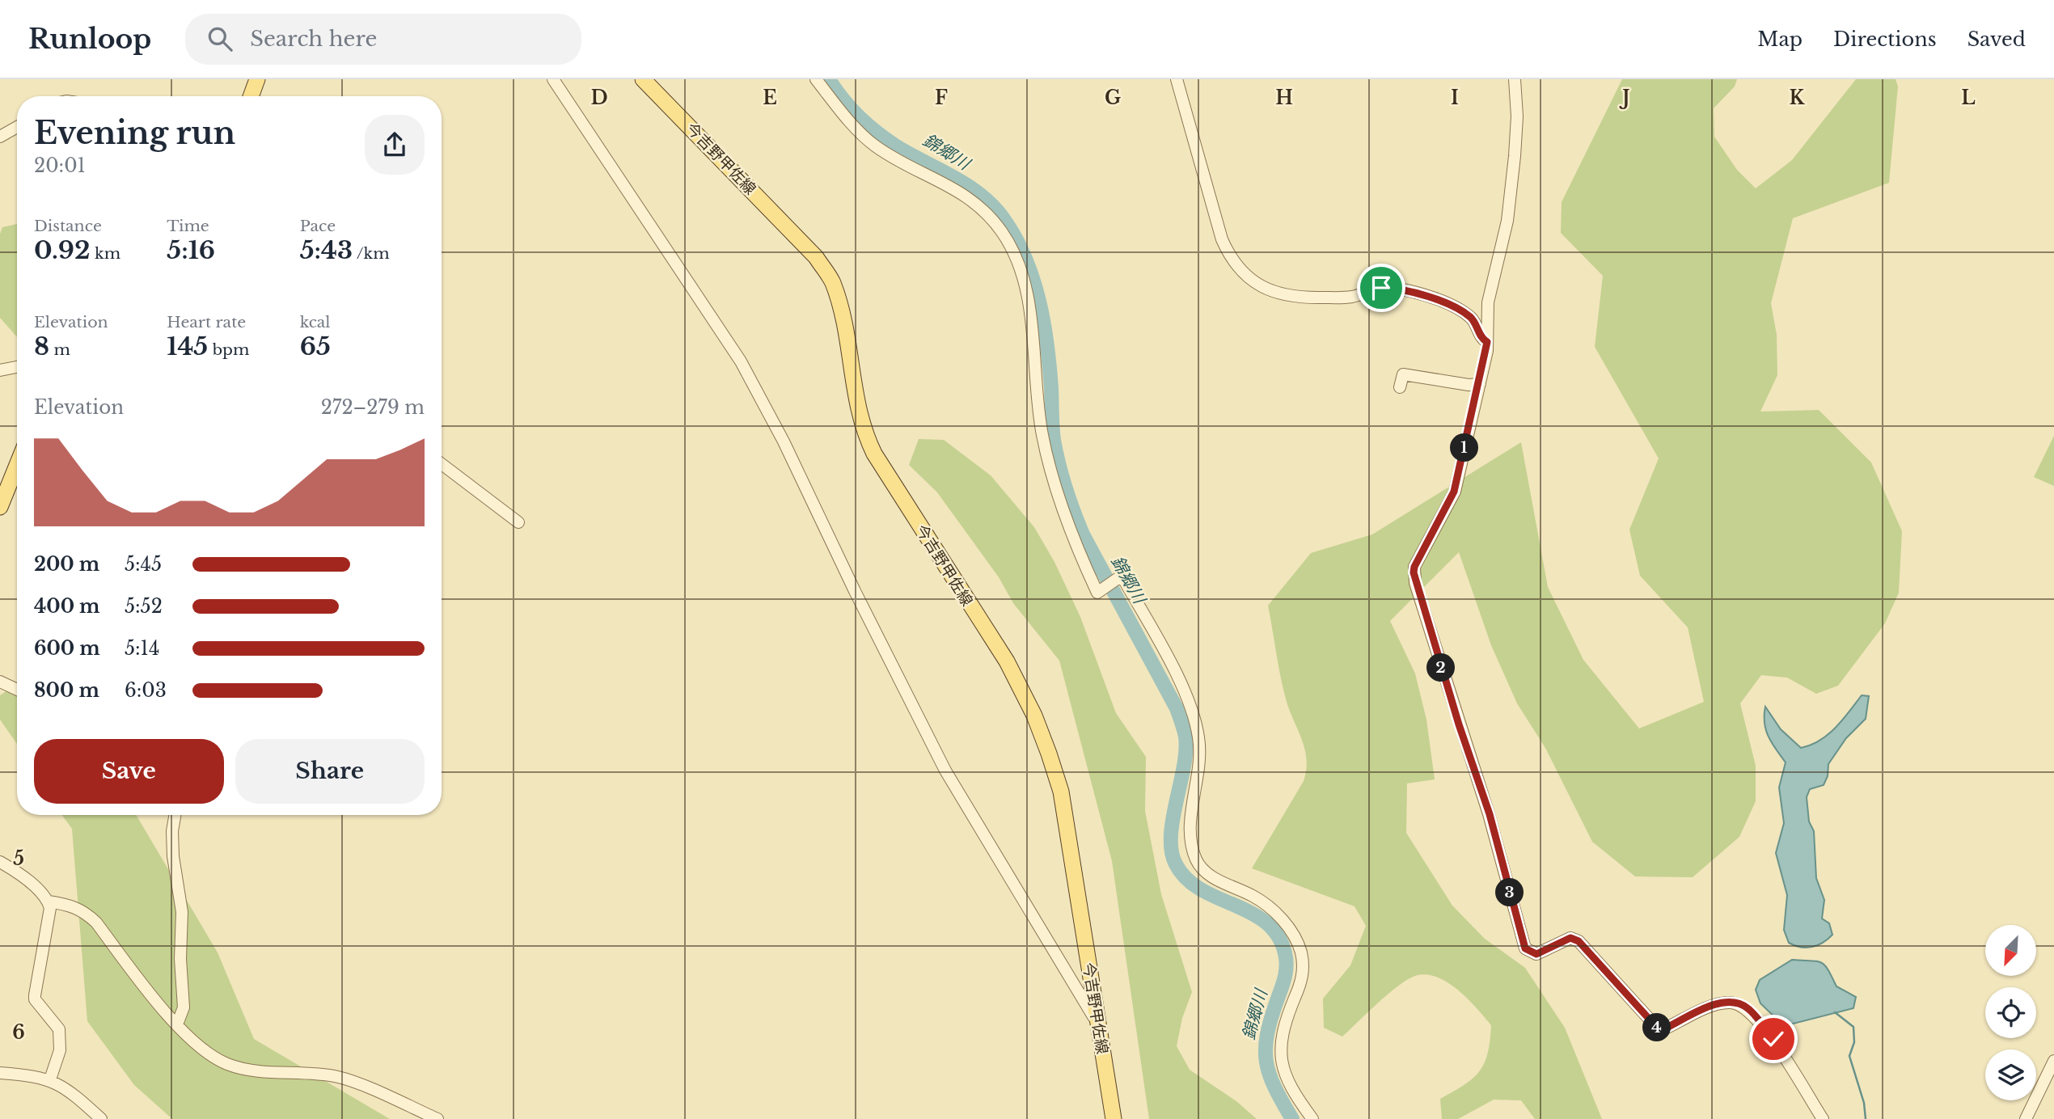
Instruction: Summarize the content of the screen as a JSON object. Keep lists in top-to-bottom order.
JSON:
{
  "streets": {
    "main road": ["今吉野甲佐線"]
  },
  "water": ["錦郷川"],
  "north": "bottom left",
  "page": {
    "header": "Runloop",
    "search": "Search here",
    "nav": ["Map", "Directions", "Saved"],
    "heading": ["Evening run", "20:01"],
    "stats": [
      ["Distance", "0.92 km"],
      ["Time", "5:16"],
      ["Pace", "5:43 /km"],
      ["Elevation", "8 m"],
      ["Heart rate", "145 bpm"],
      ["kcal", "65"]
    ],
    "chart": ["Elevation", "272–279 m"],
    "pins": [
      "1",
      "2",
      "3",
      "4"
    ],
    "list": [
      {
        "name": "200 m",
        "note": "5:45"
      },
      {
        "name": "400 m",
        "note": "5:52"
      },
      {
        "name": "600 m",
        "note": "5:14"
      },
      {
        "name": "800 m",
        "note": "6:03"
      }
    ],
    "buttons": ["Save", "Share"]
  },
  "grid": {
    "columns": [
      "D",
      "E",
      "F",
      "G",
      "H",
      "I",
      "J",
      "K",
      "L"
    ],
    "rows": ["5", "6"]
  }
}
